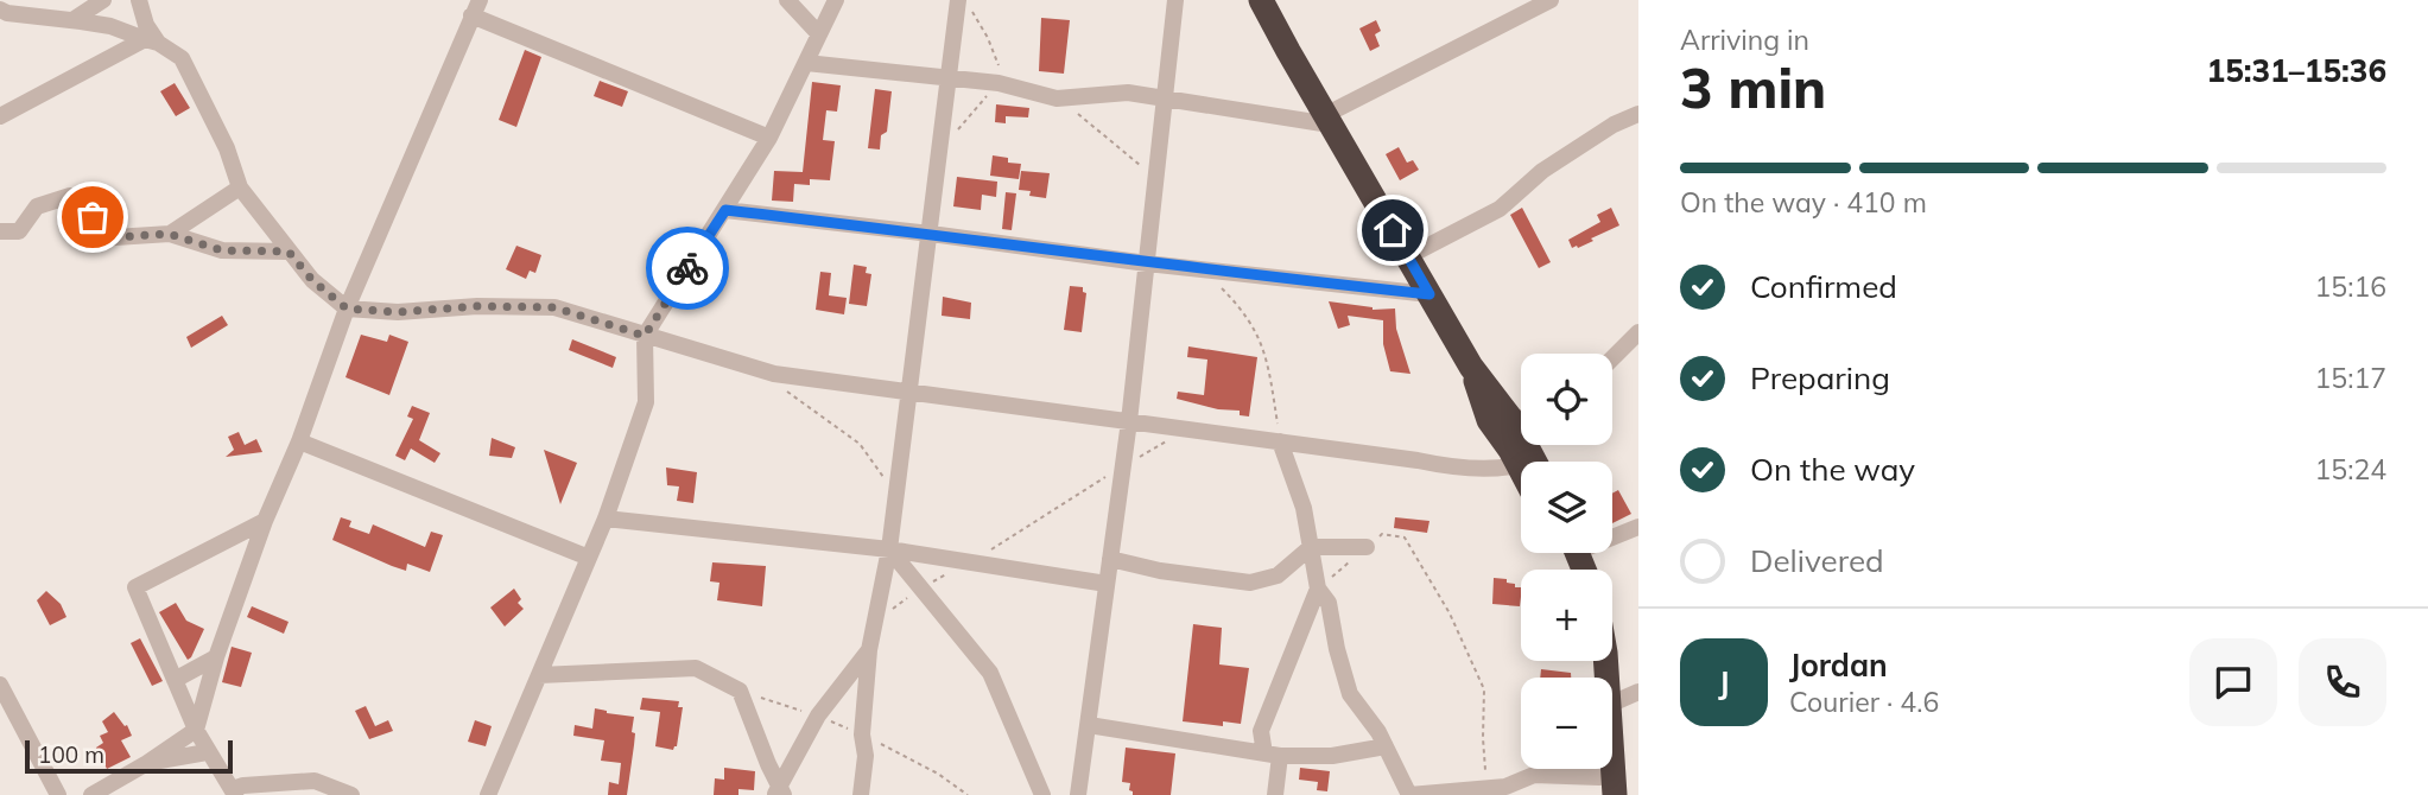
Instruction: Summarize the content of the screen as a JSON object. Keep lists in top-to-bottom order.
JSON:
{
  "scale_bar": "100 m",
  "page": {
    "heading": ["3 min", "Arriving in", "15:31–15:36"],
    "panel": ["Jordan", "Courier · 4.6"],
    "bar": "On the way · 410 m",
    "list": [
      ["Confirmed", "15:16"],
      ["Preparing", "15:17"],
      ["On the way", "15:24"],
      "Delivered"
    ],
    "map_buttons": ["+", "−"],
    "round": "J",
    "scale": "100 m"
  }
}
